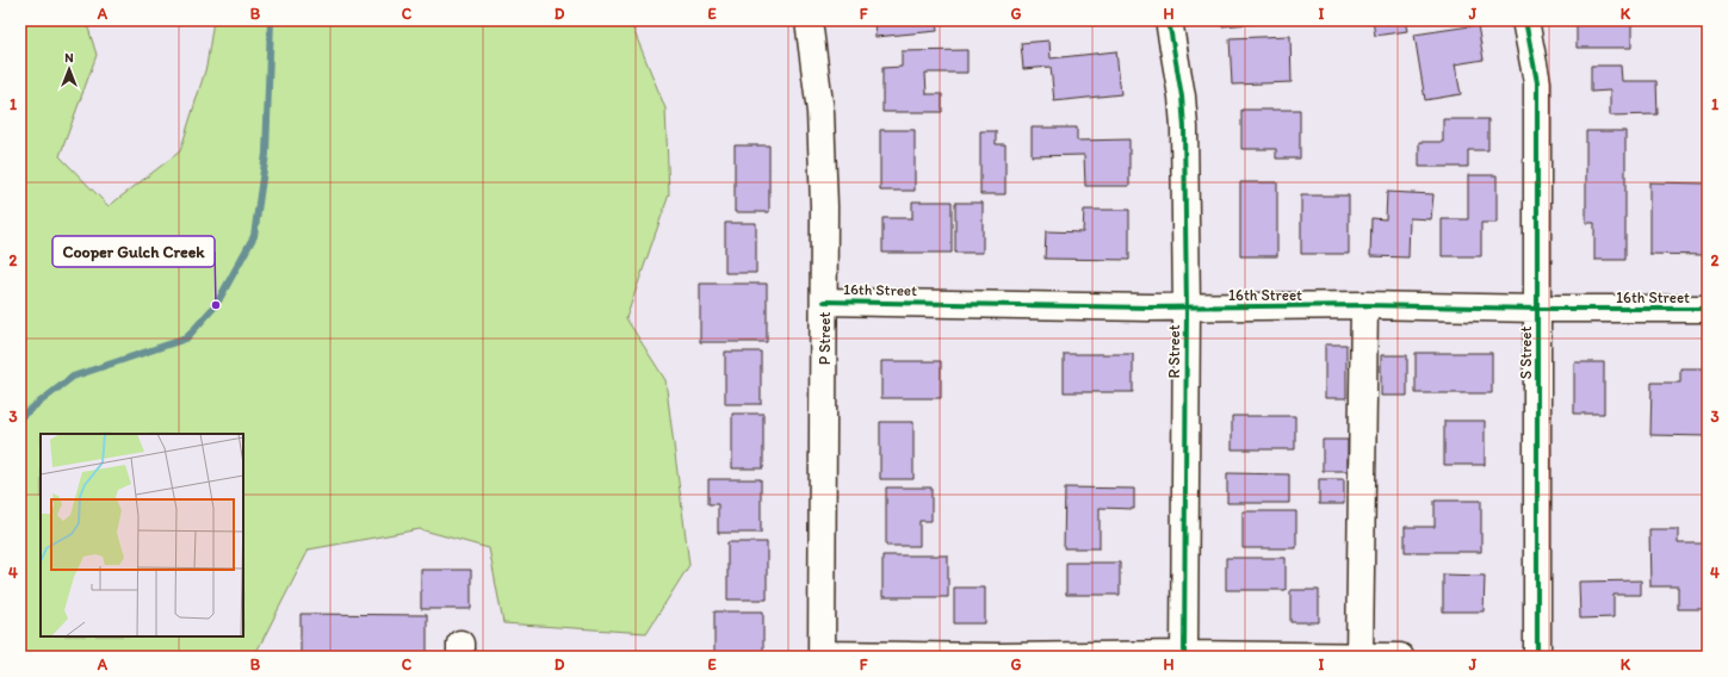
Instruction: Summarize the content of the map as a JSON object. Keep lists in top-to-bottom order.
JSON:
{
  "streets": {
    "street": [
      "16th Street",
      "P Street",
      "R Street",
      "S Street"
    ]
  },
  "crossings": [
    ["16th Street", "P Street"],
    ["16th Street", "R Street"],
    ["16th Street", "S Street"]
  ],
  "places": ["Cooper Gulch Creek"],
  "north": "top",
  "grid": {
    "columns": [
      "A",
      "B",
      "C",
      "D",
      "E",
      "F",
      "G",
      "H",
      "I",
      "J",
      "K"
    ],
    "rows": [
      "1",
      "2",
      "3",
      "4"
    ]
  }
}
